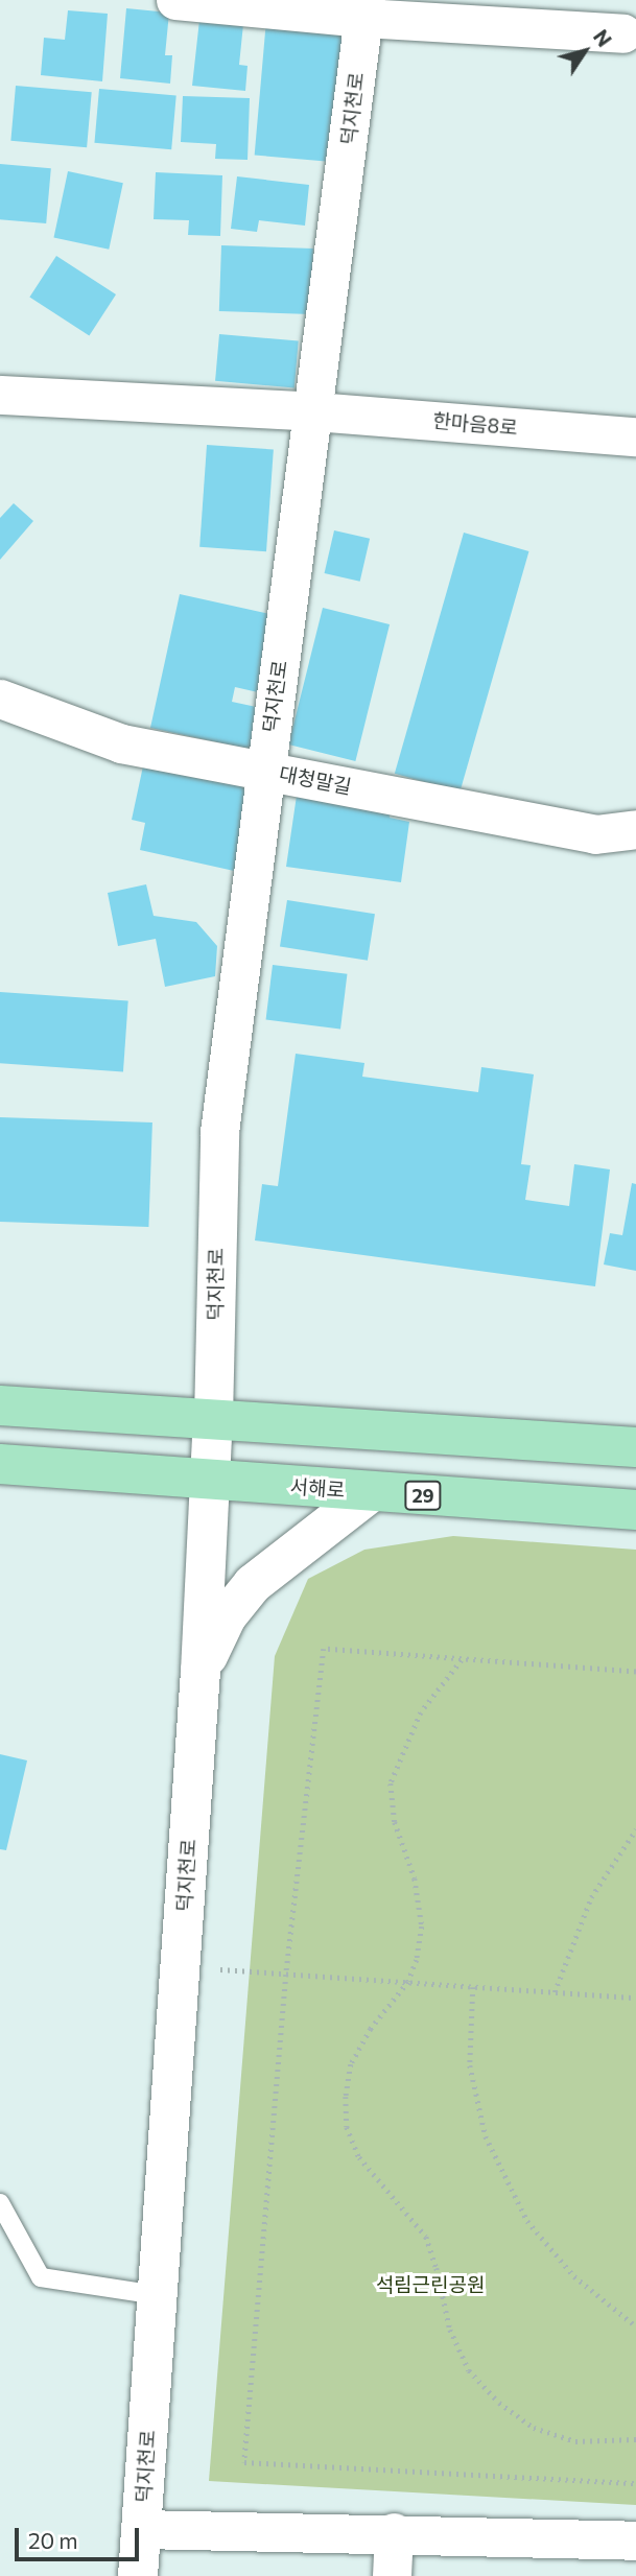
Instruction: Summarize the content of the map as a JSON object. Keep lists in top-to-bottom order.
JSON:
{
  "streets": {
    "main road": ["서해로", "29"],
    "street": ["덕지천로", "한마음8로", "대청말길"]
  },
  "crossings": [
    ["덕지천로", "한마음8로"],
    ["덕지천로", "대청말길"],
    ["덕지천로", "서해로"]
  ],
  "parks": ["석림근린공원"],
  "scale_bar": "20 m",
  "north": "top right"
}
